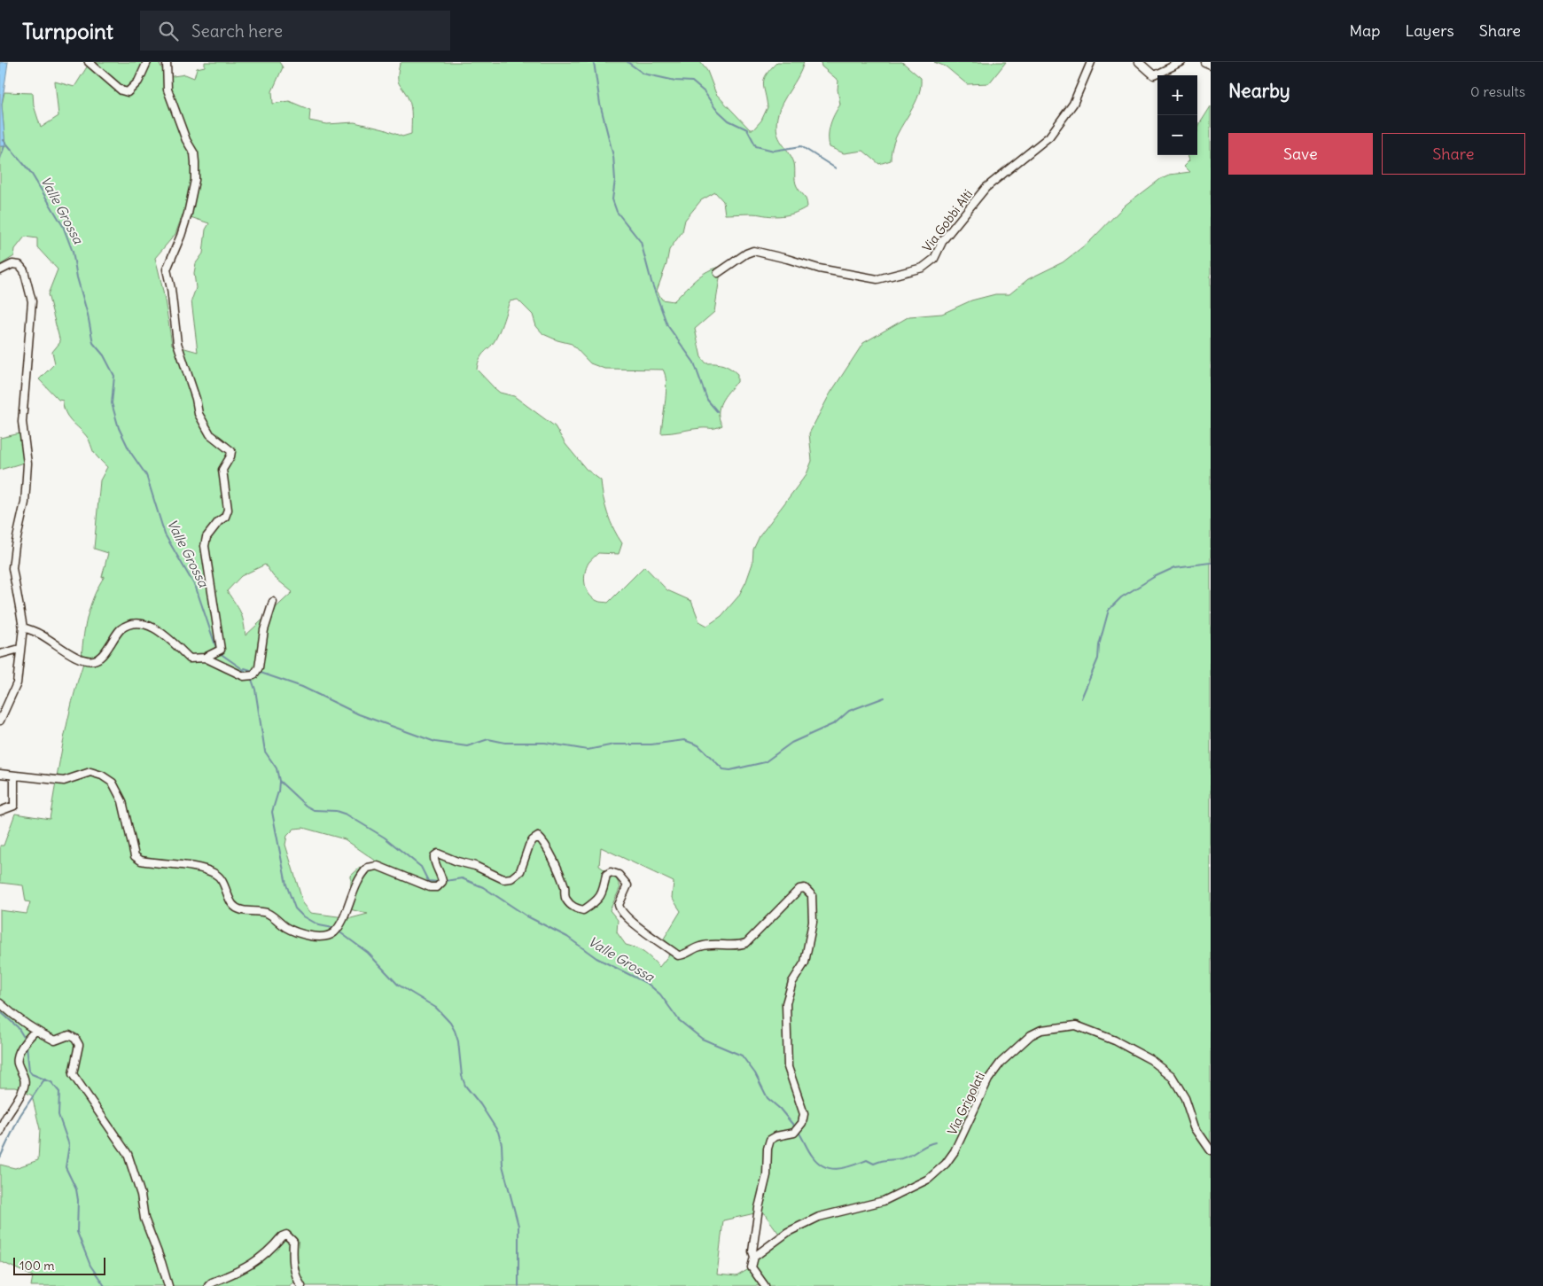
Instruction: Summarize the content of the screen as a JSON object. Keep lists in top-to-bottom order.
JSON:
{
  "streets": {
    "street": ["Via Gobbi Alti", "Via Grigolati"]
  },
  "water": ["Valle Grossa"],
  "scale_bar": "100 m",
  "page": {
    "header": "Turnpoint",
    "search": "Search here",
    "nav": ["Map", "Layers", "Share"],
    "heading": ["Nearby", "0 results"],
    "map_buttons": ["+", "−"],
    "buttons": ["Save", "Share"],
    "scale": "100 m"
  }
}
